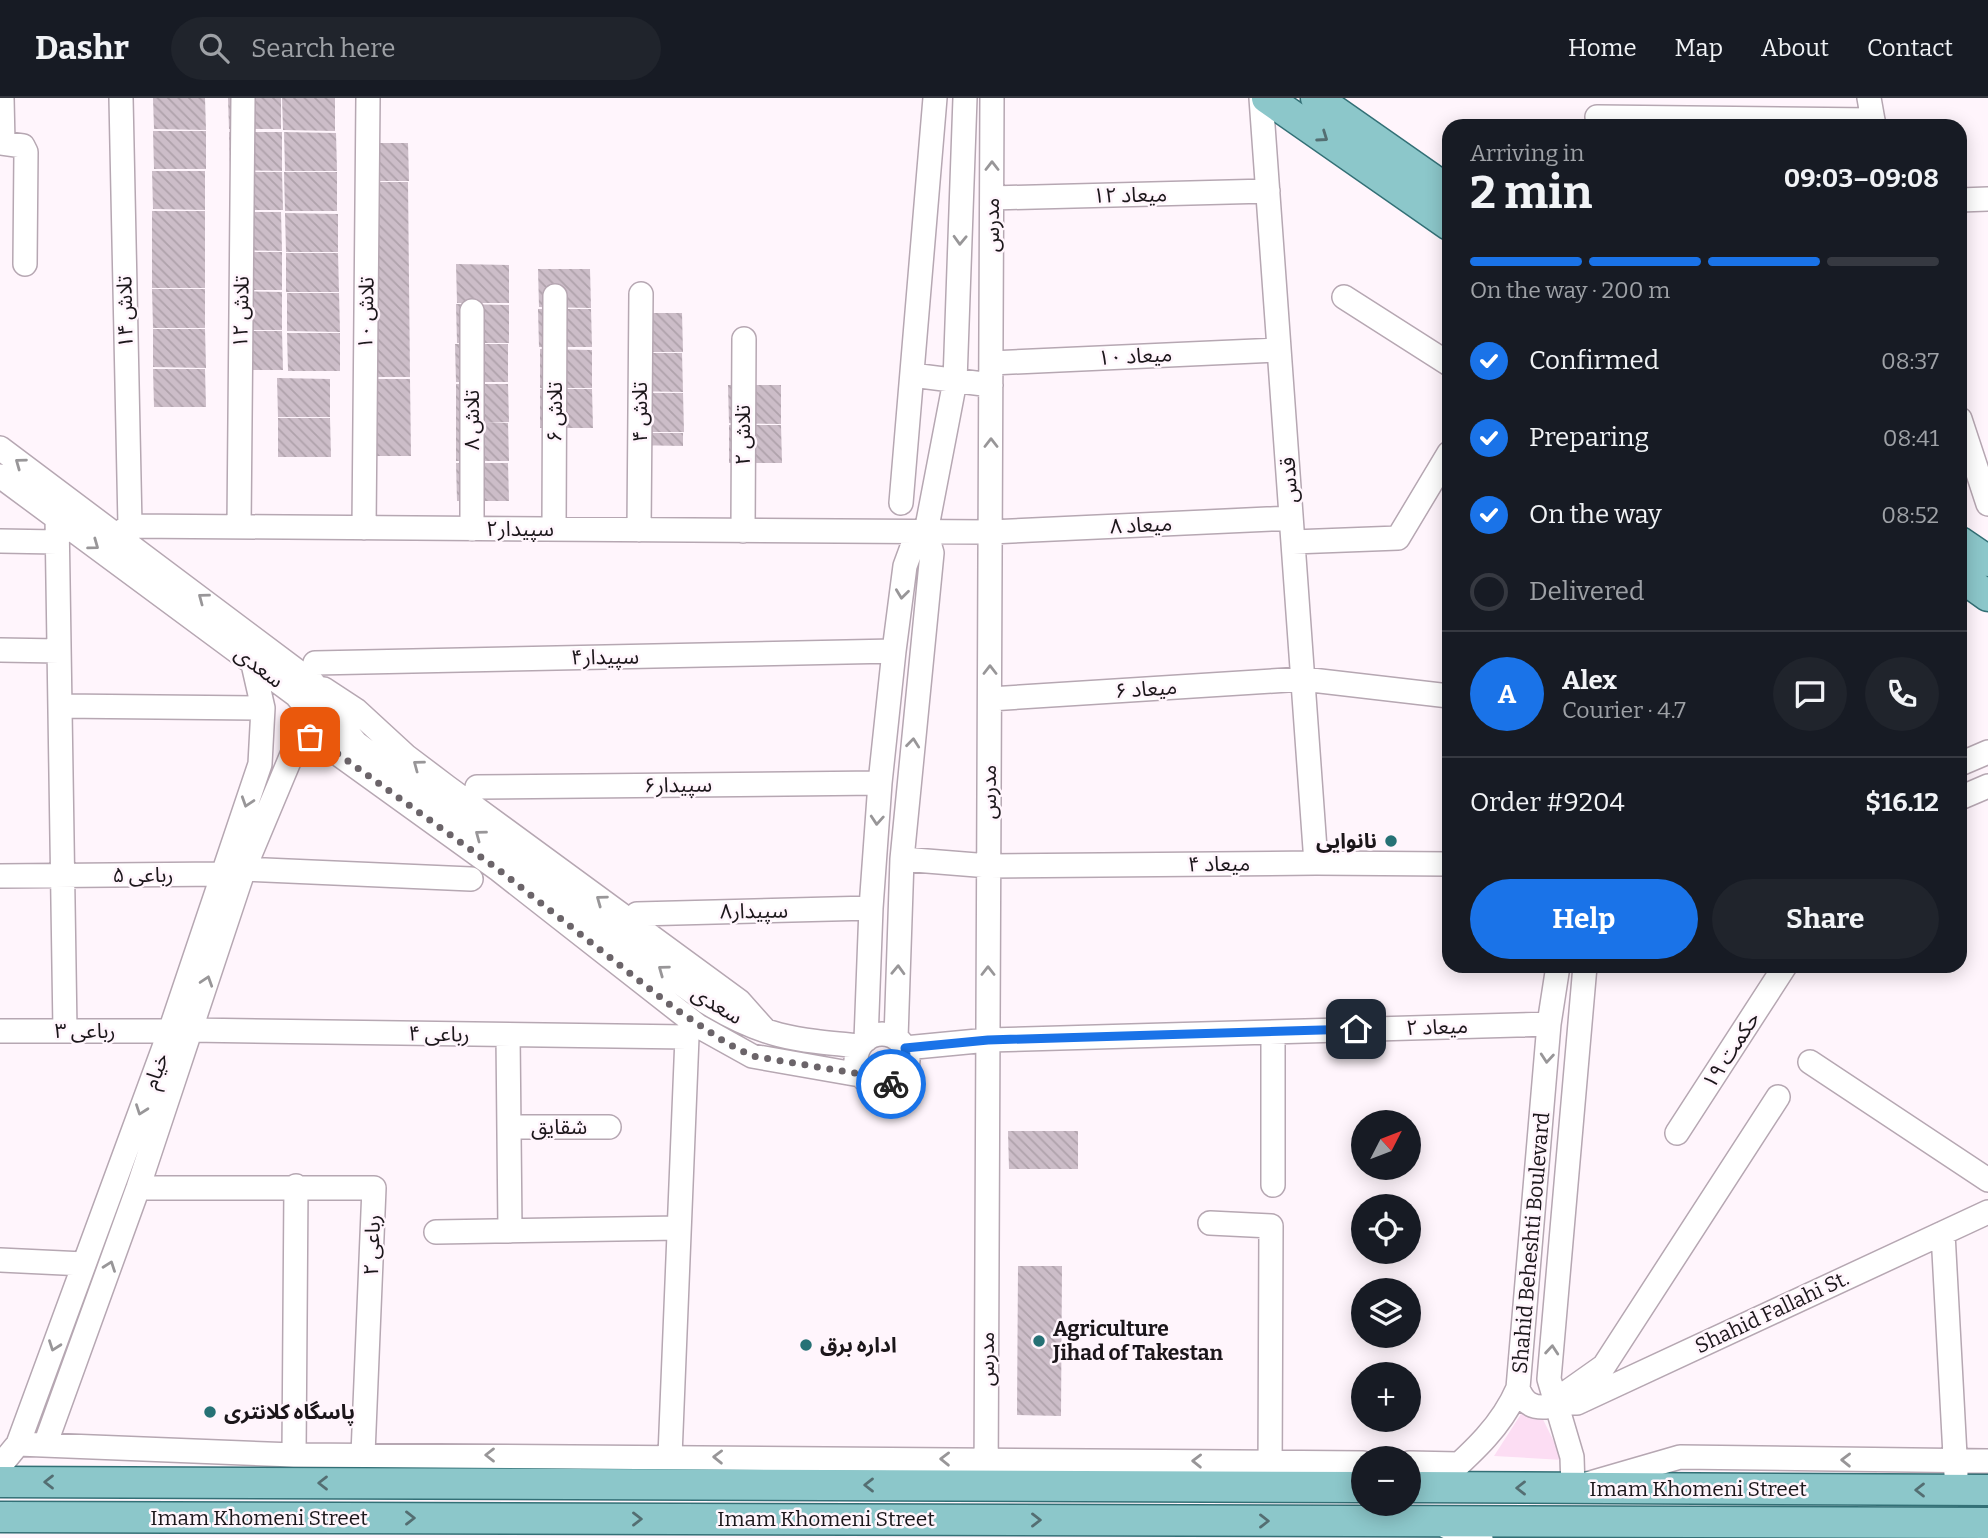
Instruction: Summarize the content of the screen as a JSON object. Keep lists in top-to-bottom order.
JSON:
{
  "streets": {
    "main road": ["Imam Khomeni Street"],
    "street": [
      "میعاد ۱۲",
      "مدرس",
      "تلاش ۱۴",
      "تلاش ۱۲",
      "تلاش ۱۰",
      "میعاد ۱۰",
      "تلاش ۶",
      "تلاش ۴",
      "تلاش ۸",
      "تلاش ۲",
      "قدس",
      "میعاد ۸",
      "سپیدار۲",
      "سپیدار۴",
      "سعدی",
      "میعاد ۶",
      "سپیدار۶",
      "میعاد ۴",
      "رباعی ۵",
      "سپیدار۸",
      "میعاد ۲",
      "رباعی ۳",
      "رباعی ۴",
      "حکمت ۱۹",
      "خیام",
      "شقایق",
      "Shahid Beheshti Boulevard",
      "رباعی ۲",
      "Shahid Fallahi St."
    ]
  },
  "crossings": [
    ["میعاد ۱۲", "مدرس"],
    ["میعاد ۱۲", "قدس"],
    ["مدرس", "میعاد ۱۰"],
    ["مدرس", "میعاد ۸"],
    ["مدرس", "سپیدار۲"],
    ["مدرس", "میعاد ۶"],
    ["مدرس", "میعاد ۴"],
    ["مدرس", "میعاد ۲"],
    ["مدرس", "Imam Khomeni Street"],
    ["تلاش ۱۴", "سپیدار۲"],
    ["تلاش ۱۴", "سعدی"],
    ["تلاش ۱۲", "سپیدار۲"],
    ["تلاش ۱۰", "سپیدار۲"],
    ["میعاد ۱۰", "قدس"],
    ["تلاش ۶", "سپیدار۲"],
    ["تلاش ۴", "سپیدار۲"],
    ["تلاش ۸", "سپیدار۲"],
    ["تلاش ۲", "سپیدار۲"],
    ["قدس", "میعاد ۸"],
    ["قدس", "میعاد ۶"],
    ["قدس", "میعاد ۴"],
    ["میعاد ۸", "سپیدار۲"],
    ["سپیدار۲", "سعدی"],
    ["سپیدار۴", "سعدی"],
    ["سعدی", "خیام"],
    ["رباعی ۵", "خیام"],
    ["میعاد ۲", "Shahid Beheshti Boulevard"],
    ["رباعی ۳", "رباعی ۴"],
    ["رباعی ۳", "خیام"],
    ["رباعی ۴", "خیام"],
    ["خیام", "رباعی ۲"],
    ["Shahid Beheshti Boulevard", "Shahid Fallahi St."],
    ["Shahid Beheshti Boulevard", "Imam Khomeni Street"]
  ],
  "places": [
    "نانوایی",
    "Agriculture Jihad of Takestan",
    "اداره برق",
    "پاسگاه کلانتری"
  ],
  "north": "top right",
  "page": {
    "header": "Dashr",
    "search": "Search here",
    "nav": [
      "Home",
      "Map",
      "About",
      "Contact"
    ],
    "heading": ["2 min", "Arriving in", "09:03–09:08"],
    "panel": [
      "Alex",
      "Courier · 4.7",
      "Order #9204",
      "$16.12"
    ],
    "bar": "On the way · 200 m",
    "list": [
      ["Confirmed", "08:37"],
      ["Preparing", "08:41"],
      ["On the way", "08:52"],
      "Delivered"
    ],
    "round": "A",
    "buttons": ["Help", "Share"],
    "map_buttons": ["+", "−"]
  }
}
